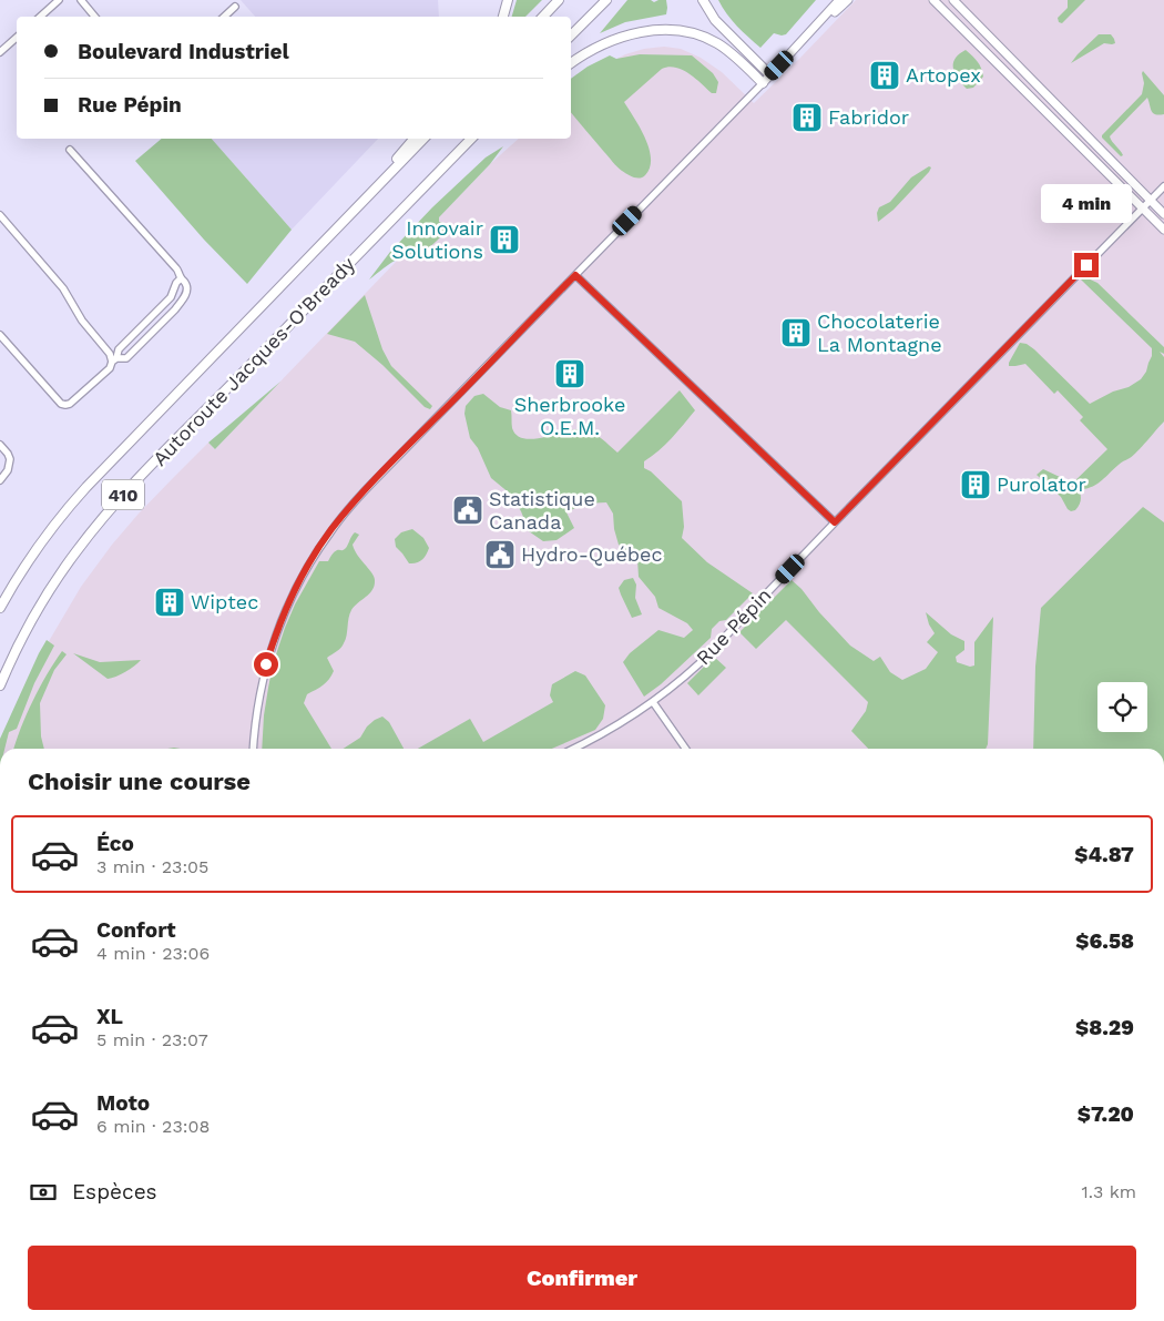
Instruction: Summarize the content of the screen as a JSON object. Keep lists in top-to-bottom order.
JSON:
{
  "streets": {
    "highway": ["Autoroute Jacques-O'Bready", "410"],
    "street": ["Rue Pépin"]
  },
  "places": {
    "building": [
      "Artopex",
      "Fabridor",
      "Innovair Solutions",
      "Chocolaterie La Montagne",
      "Sherbrooke O.E.M.",
      "Purolator",
      "Wiptec"
    ],
    "public building": ["Statistique Canada", "Hydro-Québec"]
  },
  "page": {
    "banner": ["Boulevard Industriel", "Rue Pépin"],
    "bubble": "4 min",
    "heading": "Choisir une course",
    "list": [
      {
        "name": "Éco",
        "note": "3 min · 23:05",
        "value": "$4.87"
      },
      {
        "name": "Confort",
        "note": "4 min · 23:06",
        "value": "$6.58"
      },
      {
        "name": "XL",
        "note": "5 min · 23:07",
        "value": "$8.29"
      },
      {
        "name": "Moto",
        "note": "6 min · 23:08",
        "value": "$7.20"
      }
    ],
    "pay": ["Espèces", "1.3 km"],
    "buttons": "Confirmer"
  }
}
